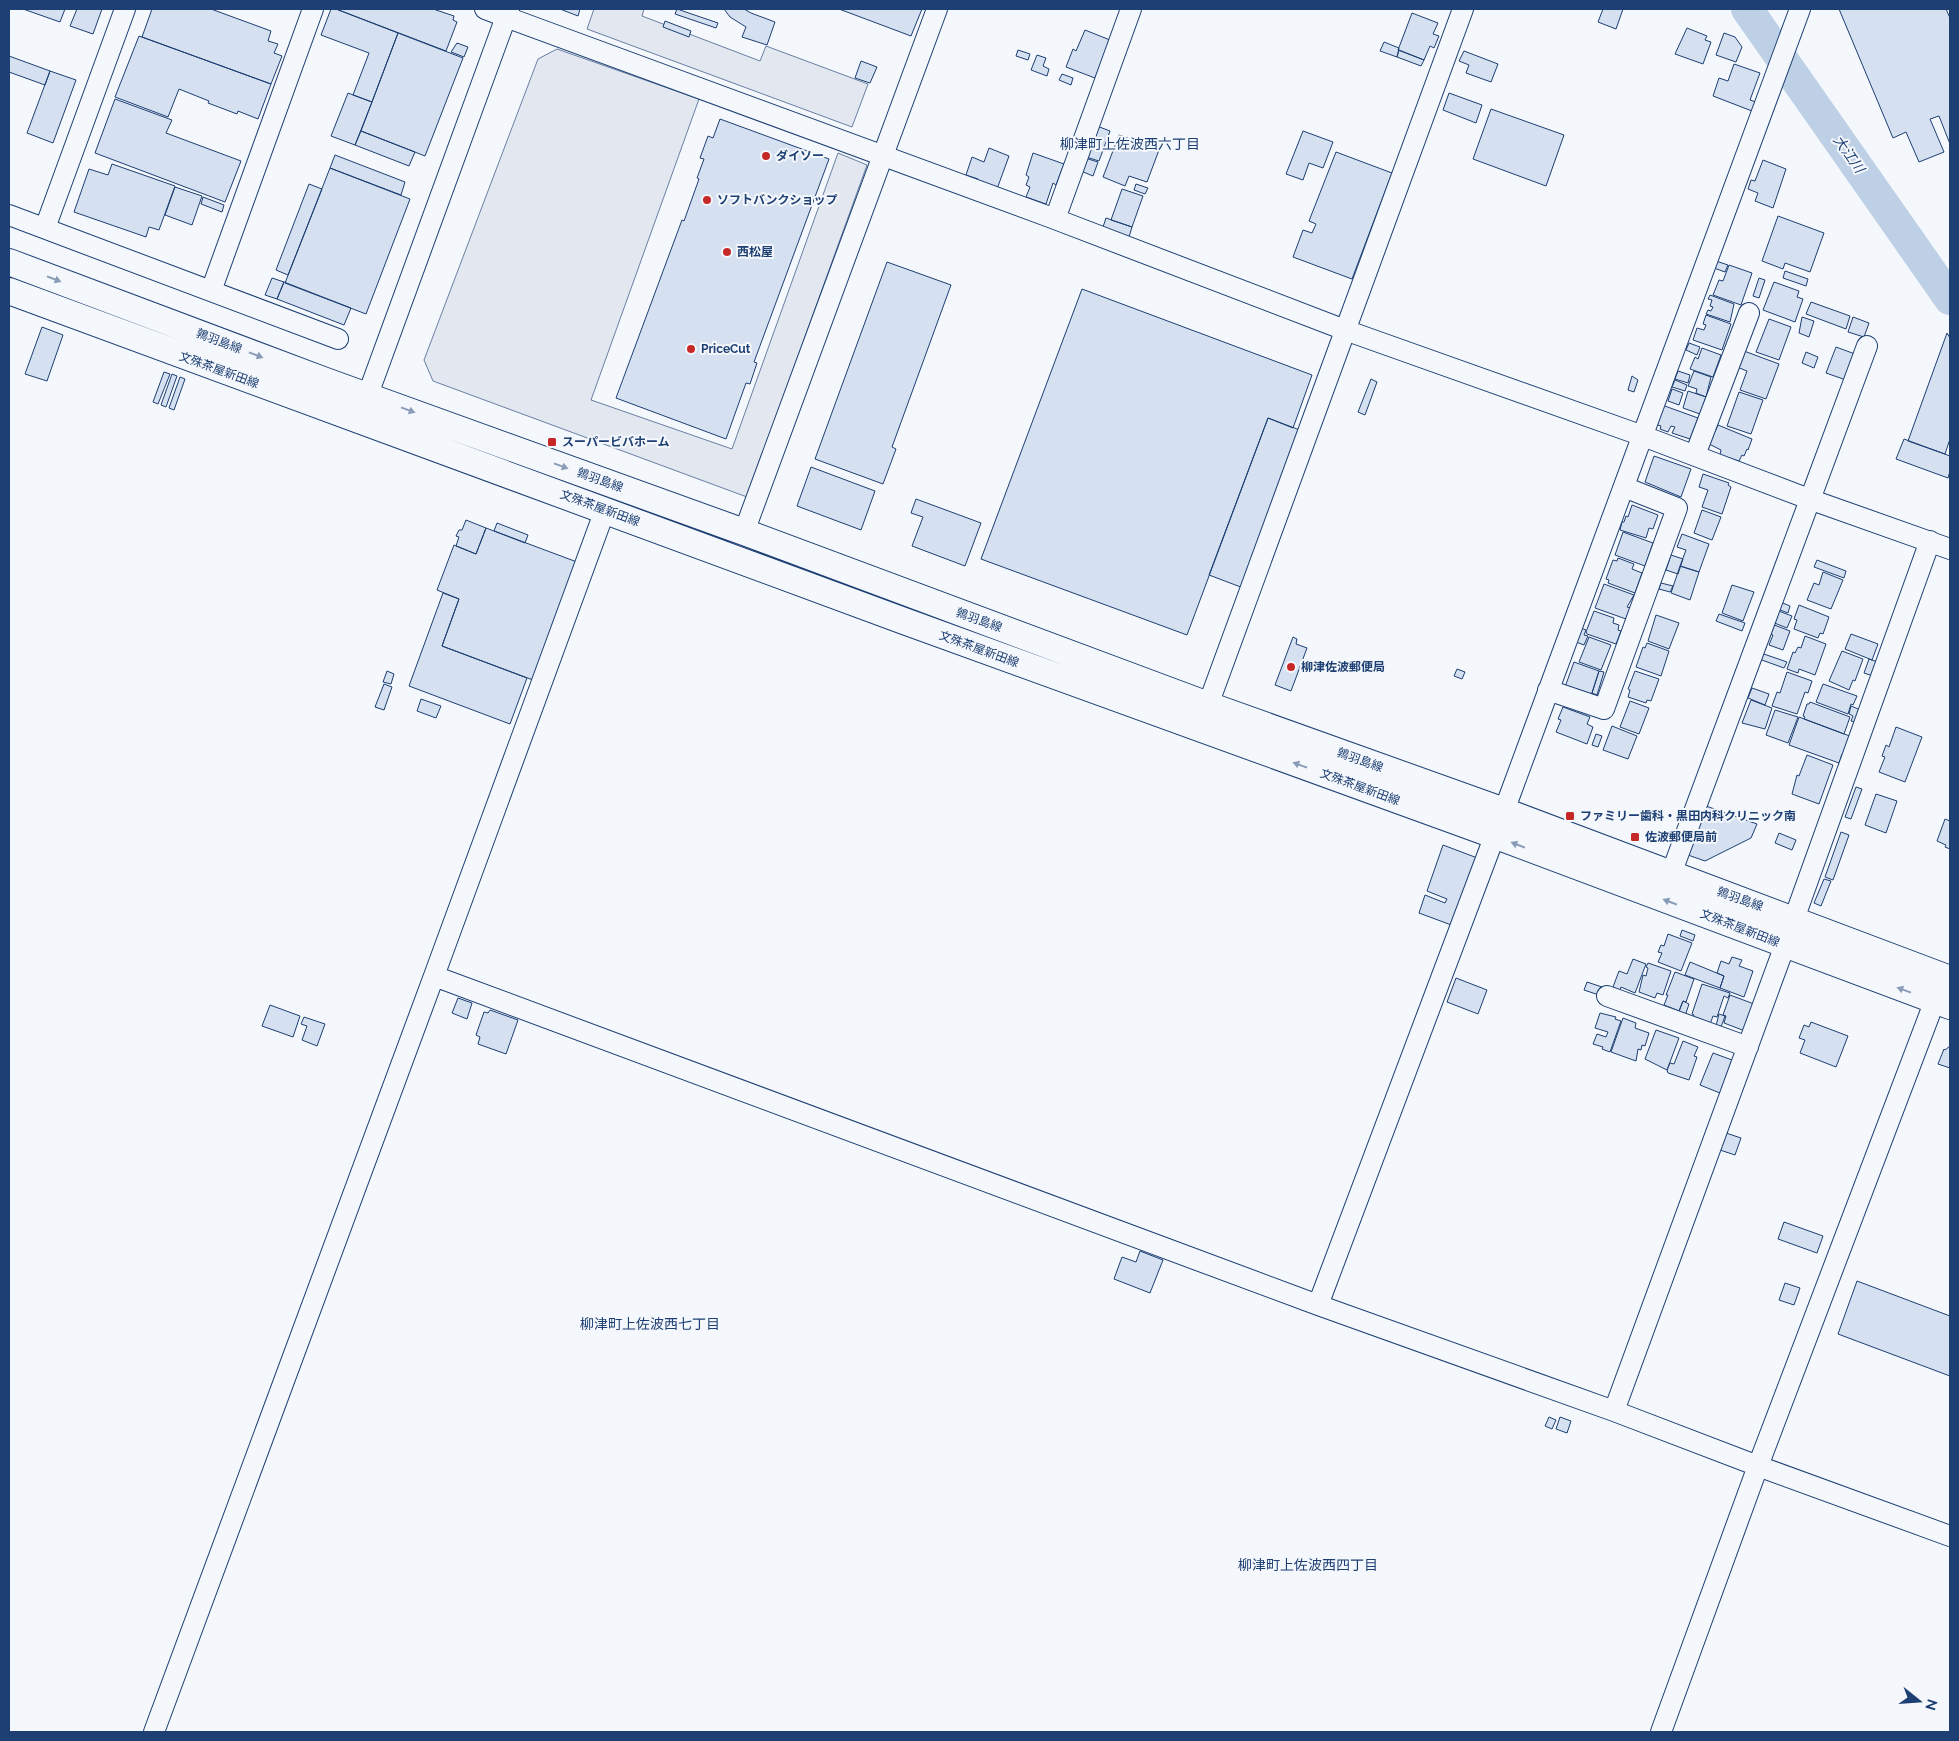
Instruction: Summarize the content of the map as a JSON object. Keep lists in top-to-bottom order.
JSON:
{
  "streets": {
    "main road": ["鶉羽島線", "文殊茶屋新田線"]
  },
  "one_way": ["鶉羽島線", "文殊茶屋新田線"],
  "districts": ["柳津町上佐波西六丁目", "柳津町上佐波西七丁目", "柳津町上佐波西四丁目"],
  "water": ["大江川"],
  "places": {
    "other": [
      "ダイソー",
      "ソフトバンクショップ",
      "西松屋",
      "PriceCut",
      "柳津佐波郵便局"
    ],
    "transit": ["スーパービバホーム", "ファミリー歯科・黒田内科クリニック南", "佐波郵便局前"]
  },
  "north": "right"
}
